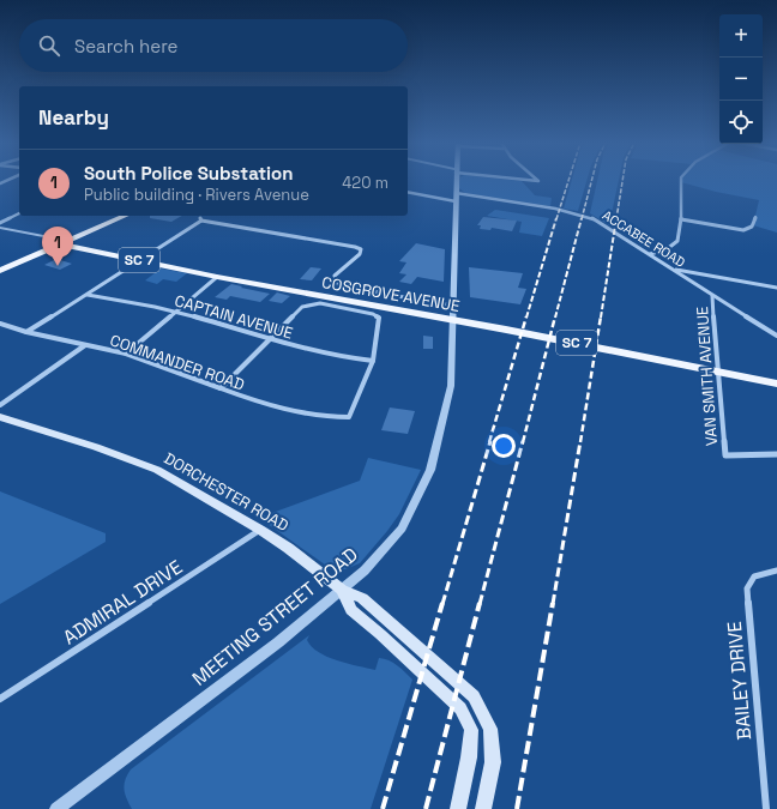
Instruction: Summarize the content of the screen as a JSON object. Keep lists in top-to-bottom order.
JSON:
{
  "streets": {
    "main road": ["SC 7", "COSGROVE AVENUE", "DORCHESTER ROAD"],
    "street": [
      "ACCABEE ROAD",
      "CAPTAIN AVENUE",
      "COMMANDER ROAD",
      "VAN SMITH AVENUE",
      "ADMIRAL DRIVE",
      "MEETING STREET ROAD",
      "BAILEY DRIVE"
    ]
  },
  "crossings": [
    ["ACCABEE ROAD", "VAN SMITH AVENUE"],
    ["ACCABEE ROAD", "MEETING STREET ROAD"],
    ["CAPTAIN AVENUE", "COMMANDER ROAD"],
    ["DORCHESTER ROAD", "ADMIRAL DRIVE"],
    ["DORCHESTER ROAD", "MEETING STREET ROAD"]
  ],
  "page": {
    "map_buttons": ["+", "−"],
    "search": "Search here",
    "heading": "Nearby",
    "list": [
      {
        "mark": "1",
        "name": "South Police Substation",
        "note": "Public building · Rivers Avenue",
        "value": "420 m"
      }
    ],
    "pins": "1"
  }
}
